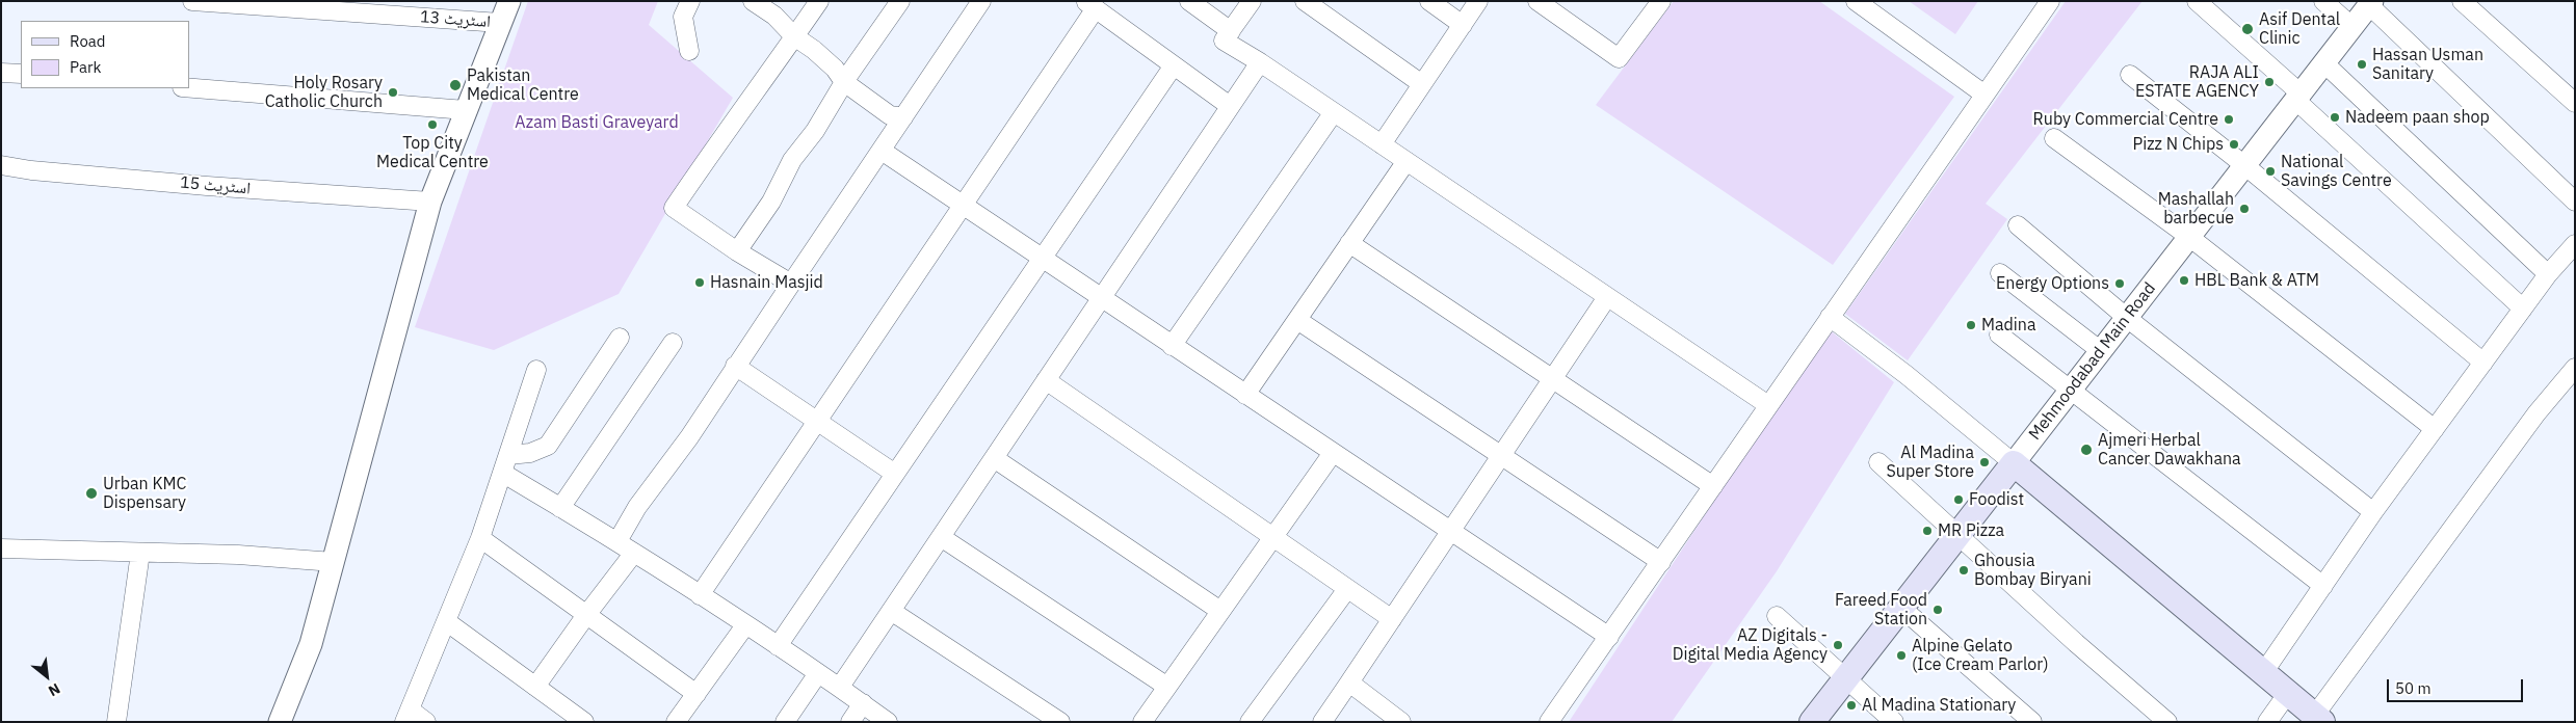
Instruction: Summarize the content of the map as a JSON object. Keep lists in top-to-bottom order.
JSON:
{
  "streets": {
    "main road": ["Mehmoodabad Main Road"],
    "street": ["اسٹریٹ 13", "اسٹریٹ 15"]
  },
  "parks": ["Azam Basti Graveyard"],
  "places": [
    "Asif Dental Clinic",
    "Hassan Usman Sanitary",
    "RAJA ALI ESTATE AGENCY",
    "Pakistan Medical Centre",
    "Holy Rosary Catholic Church",
    "Nadeem paan shop",
    "Ruby Commercial Centre",
    "Top City Medical Centre",
    "Pizz N Chips",
    "National Savings Centre",
    "Mashallah barbecue",
    "HBL Bank & ATM",
    "Hasnain Masjid",
    "Energy Options",
    "Madina",
    "Ajmeri Herbal Cancer Dawakhana",
    "Al Madina Super Store",
    "Urban KMC Dispensary",
    "Foodist",
    "MR Pizza",
    "Ghousia Bombay Biryani",
    "Fareed Food Station",
    "AZ Digitals - Digital Media Agency",
    "Alpine Gelato (Ice Cream Parlor)",
    "Al Madina Stationary"
  ],
  "legend": ["Road", "Park"],
  "scale_bar": "50 m",
  "north": "bottom right"
}
